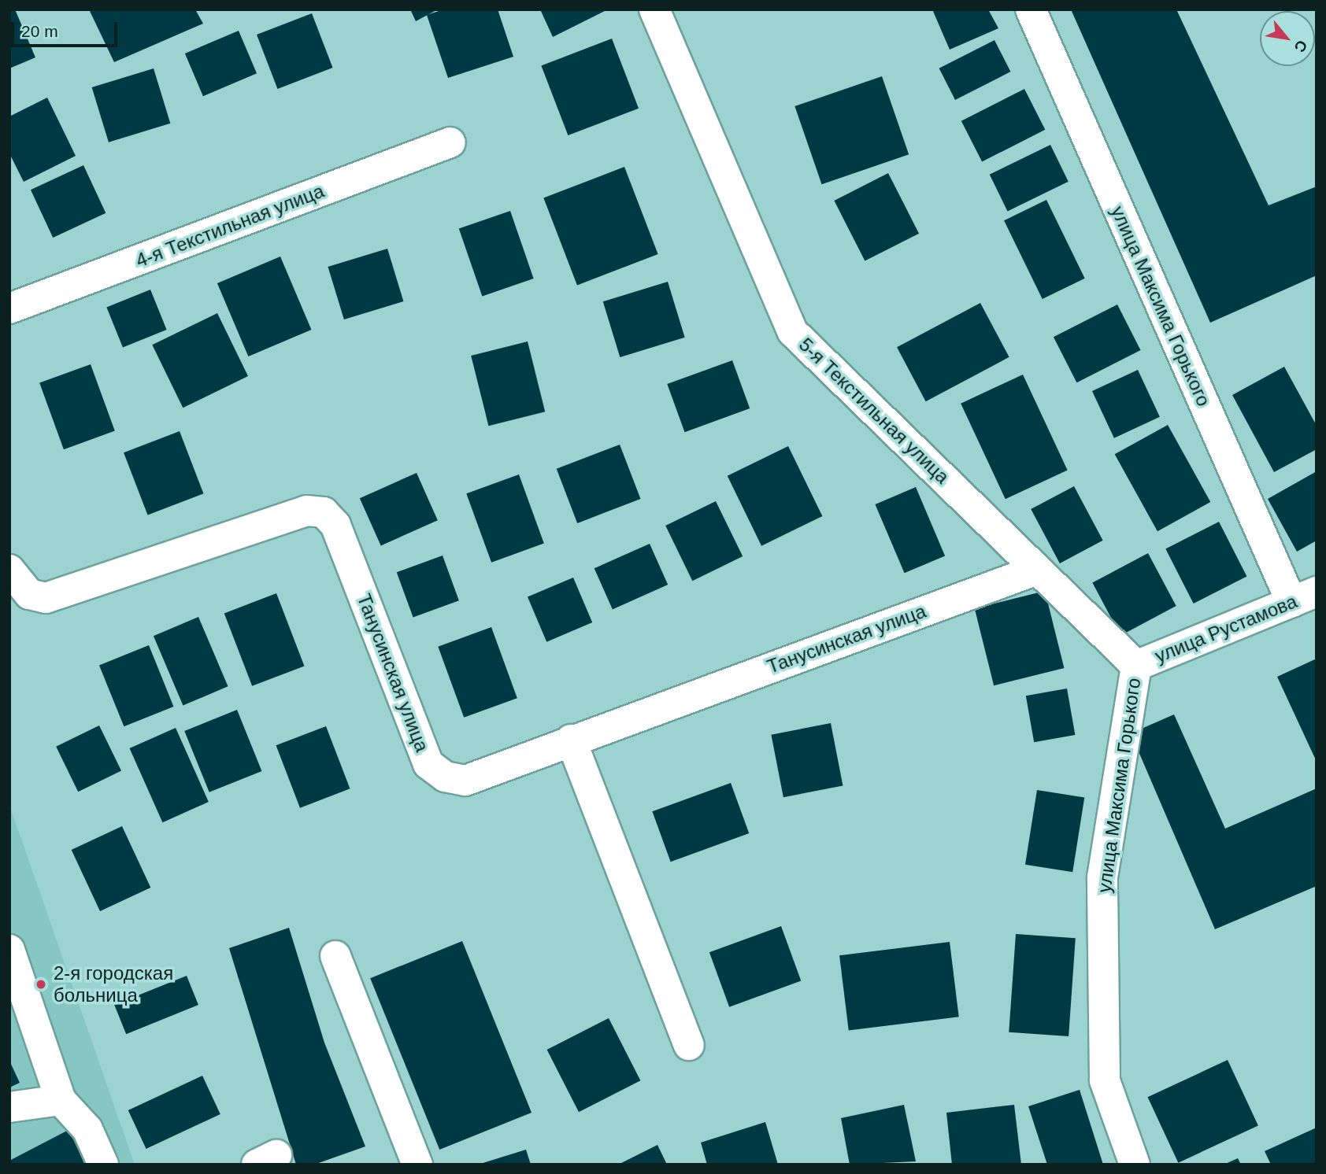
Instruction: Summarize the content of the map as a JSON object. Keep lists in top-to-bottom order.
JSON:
{
  "streets": {
    "street": [
      "4-я Текстильная улица",
      "улица Максима Горького",
      "5-я Текстильная улица",
      "улица Рустамова",
      "Танусинская улица"
    ]
  },
  "crossings": [
    ["улица Максима Горького", "5-я Текстильная улица"],
    ["улица Максима Горького", "улица Рустамова"],
    ["5-я Текстильная улица", "улица Рустамова"],
    ["5-я Текстильная улица", "Танусинская улица"]
  ],
  "places": ["2-я городская больница"],
  "scale_bar": "20 m",
  "north": "bottom right"
}
